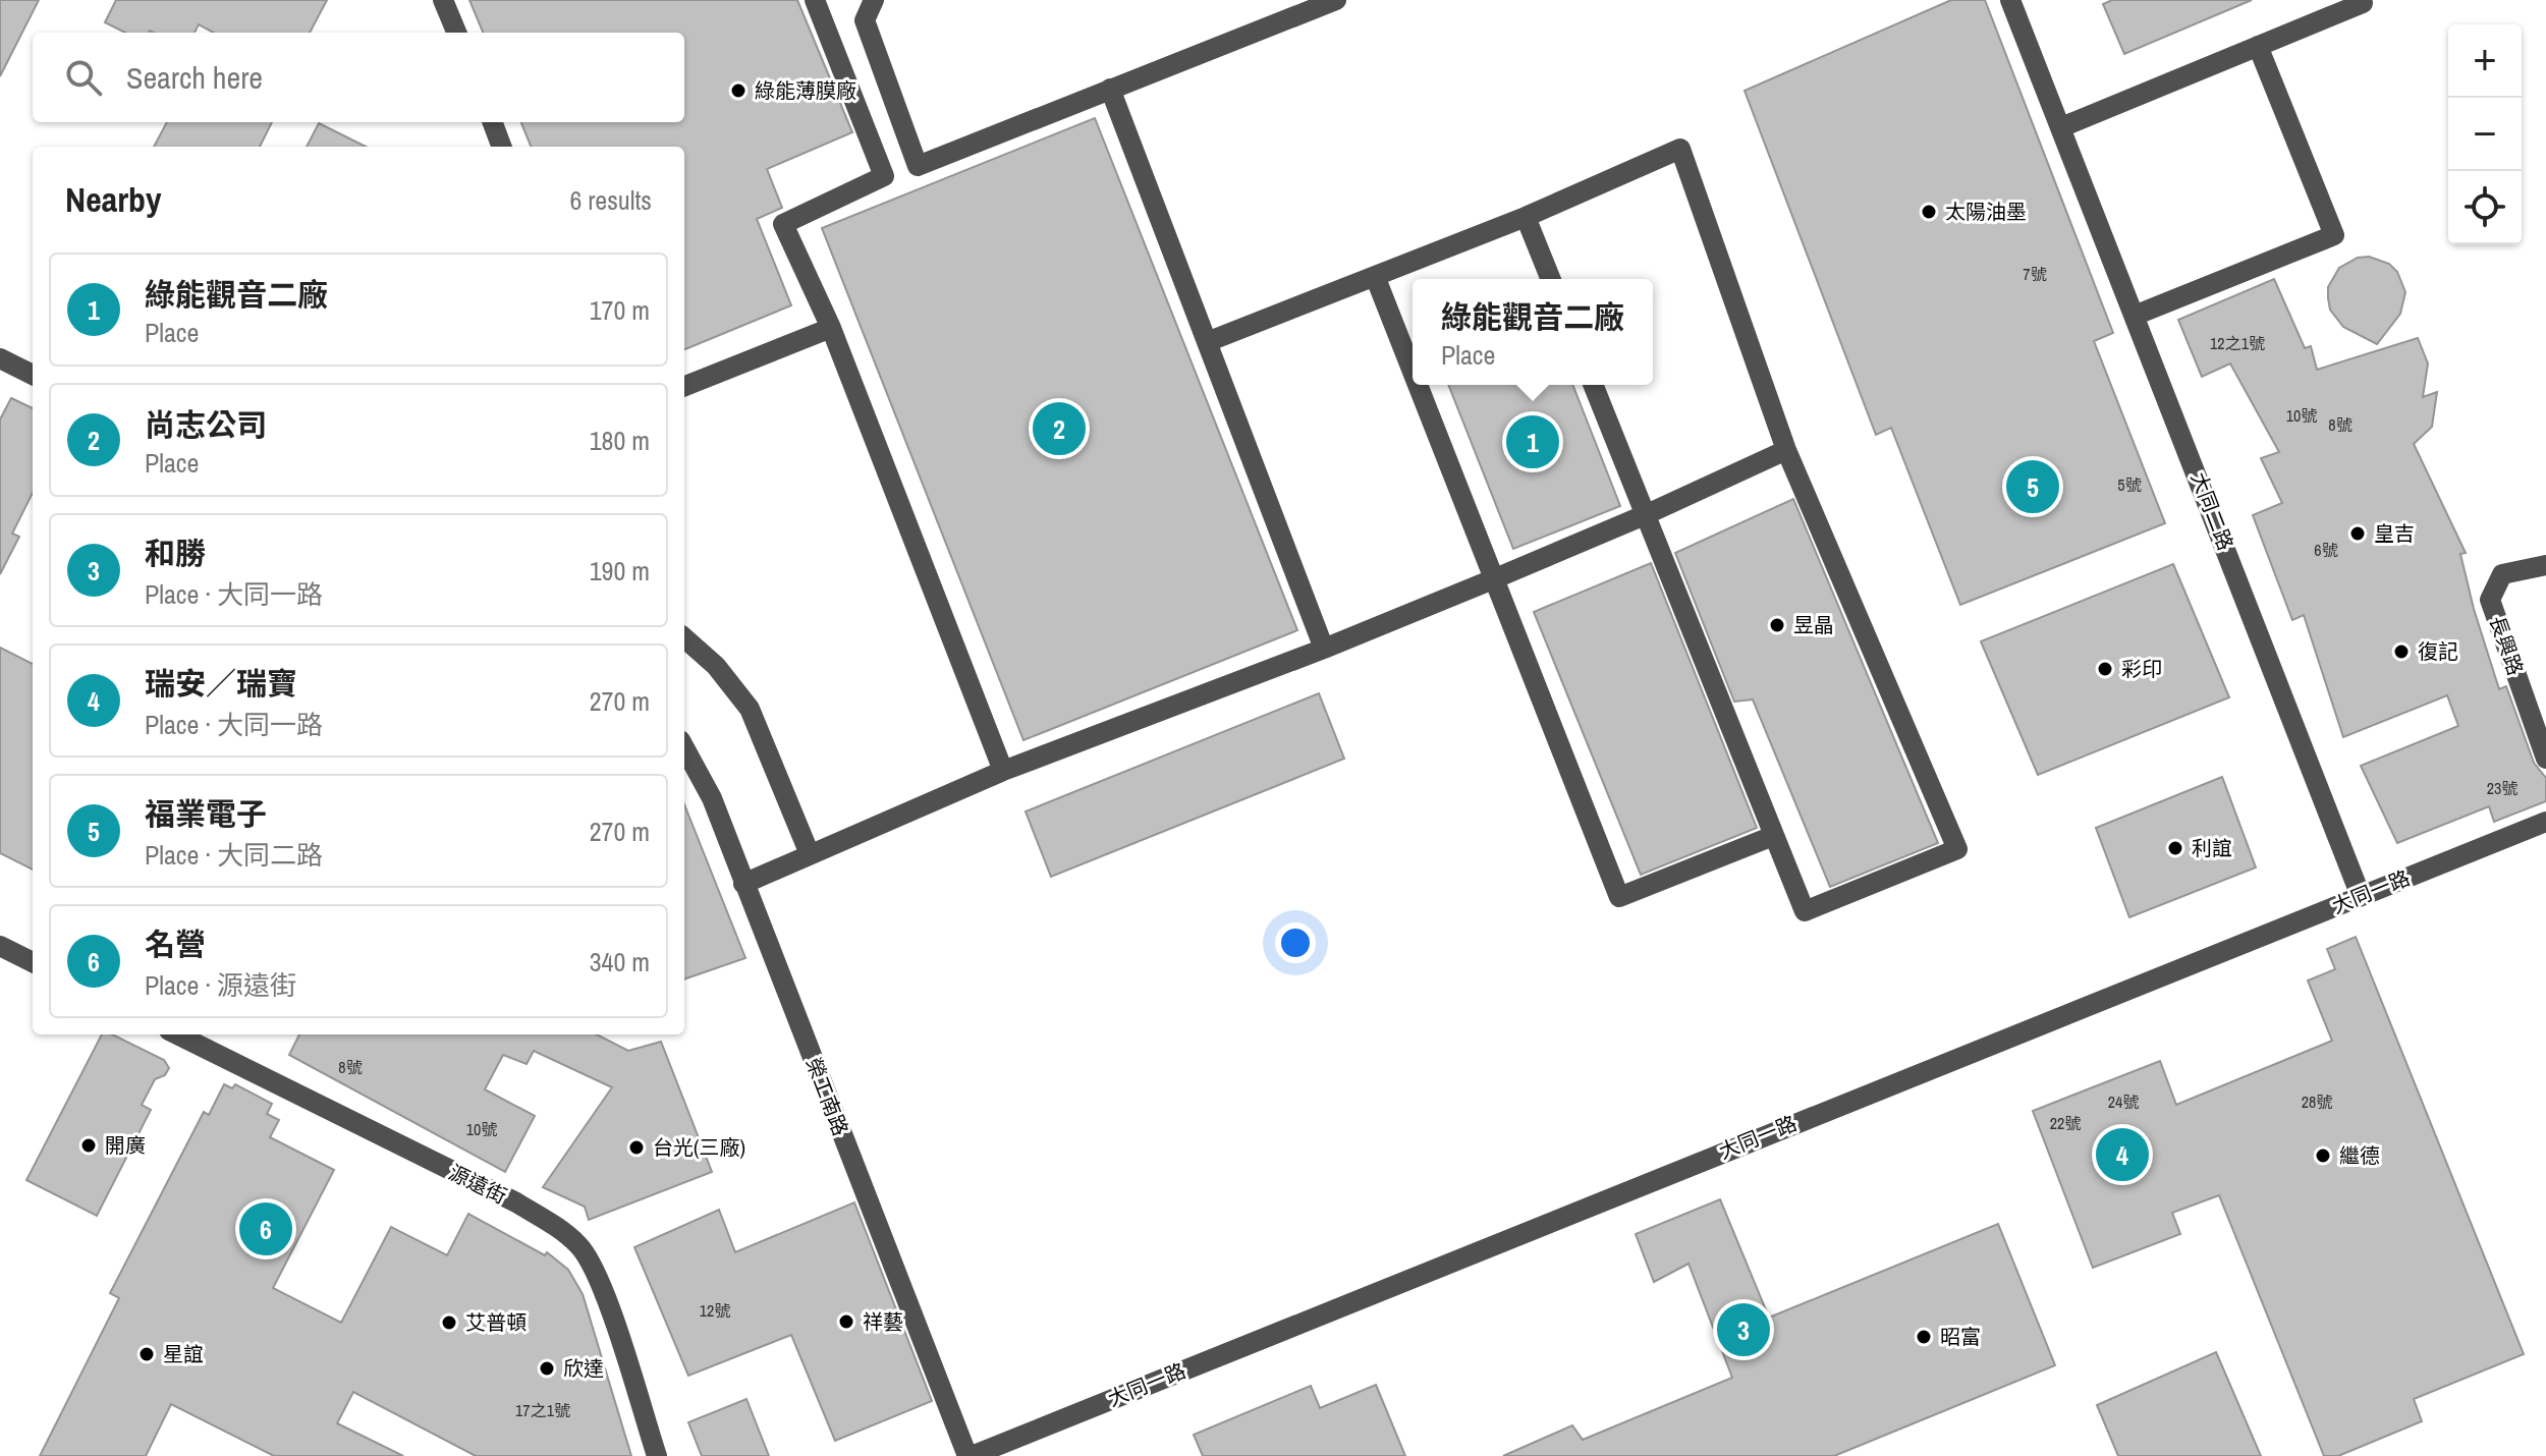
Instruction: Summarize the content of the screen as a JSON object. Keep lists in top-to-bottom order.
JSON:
{
  "streets": {
    "street": [
      "大同二路",
      "長興路",
      "大同一路",
      "榮工南路",
      "源遠街"
    ]
  },
  "crossings": [
    ["大同二路", "大同一路"],
    ["大同一路", "榮工南路"]
  ],
  "places": [
    "綠能薄膜廠",
    "太陽油墨",
    "皇吉",
    "昱晶",
    "復記",
    "彩印",
    "利誼",
    "開廣",
    "台光(三廠)",
    "繼德",
    "祥藝",
    "艾普頓",
    "昭富",
    "星誼",
    "欣達"
  ],
  "house_numbers": [
    "7號",
    "12之1號",
    "10號",
    "8號",
    "5號",
    "6號",
    "23號",
    "8號",
    "24號",
    "28號",
    "22號",
    "10號",
    "12號",
    "17之1號"
  ],
  "page": {
    "map_buttons": ["+", "−"],
    "search": "Search here",
    "heading": ["Nearby", "6 results"],
    "list": [
      {
        "mark": "1",
        "name": "綠能觀音二廠",
        "note": "Place",
        "value": "170 m"
      },
      {
        "mark": "2",
        "name": "尚志公司",
        "note": "Place",
        "value": "180 m"
      },
      {
        "mark": "3",
        "name": "和勝",
        "note": "Place · 大同一路",
        "value": "190 m"
      },
      {
        "mark": "4",
        "name": "瑞安／瑞寶",
        "note": "Place · 大同一路",
        "value": "270 m"
      },
      {
        "mark": "5",
        "name": "福業電子",
        "note": "Place · 大同二路",
        "value": "270 m"
      },
      {
        "mark": "6",
        "name": "名營",
        "note": "Place · 源遠街",
        "value": "340 m"
      }
    ],
    "popup": ["綠能觀音二廠", "Place"],
    "pins": [
      "2",
      "1",
      "5",
      "4",
      "6",
      "3"
    ]
  }
}
